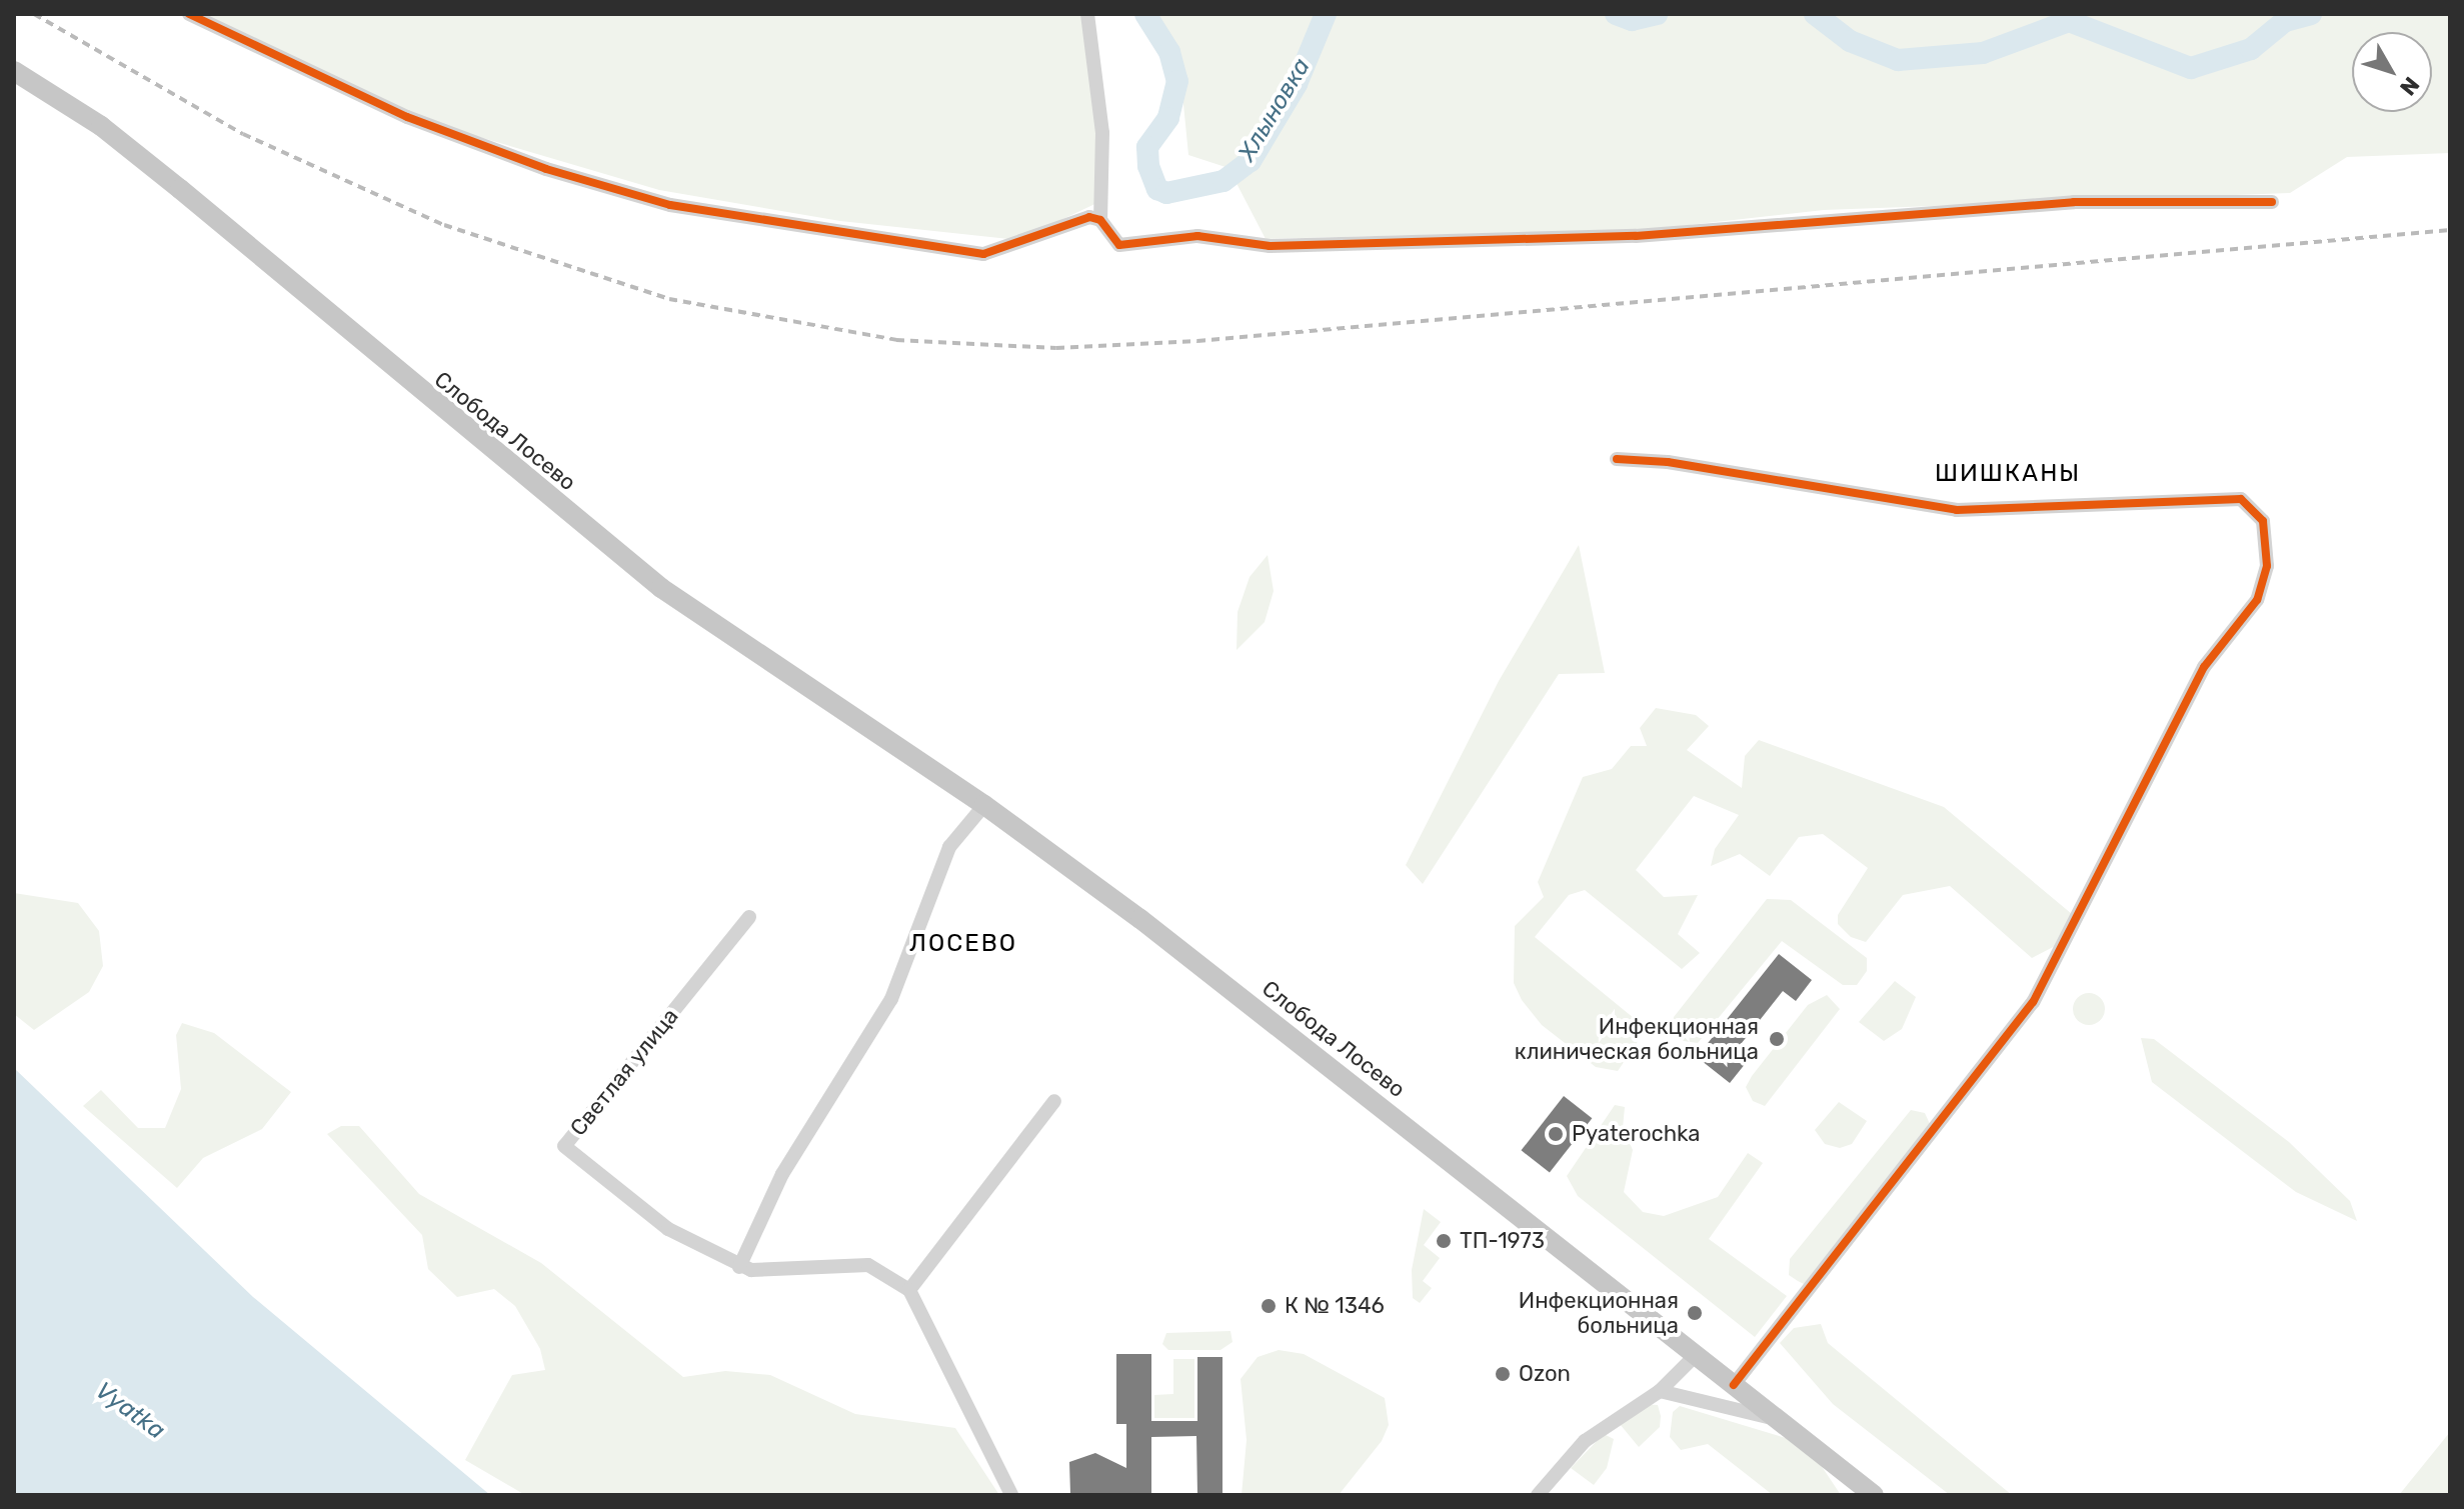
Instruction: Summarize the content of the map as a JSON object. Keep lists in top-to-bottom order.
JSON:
{
  "streets": {
    "main road": ["Слобода Лосево"],
    "street": ["Светлая улица"]
  },
  "districts": ["ШИШКАНЫ", "ЛОСЕВО"],
  "water": ["Хлыновка", "Vyatka"],
  "places": [
    "Инфекционная клиническая больница",
    "Pyaterochka",
    "ТП-1973",
    "К № 1346",
    "Инфекционная больница",
    "Ozon"
  ],
  "north": "bottom right"
}
